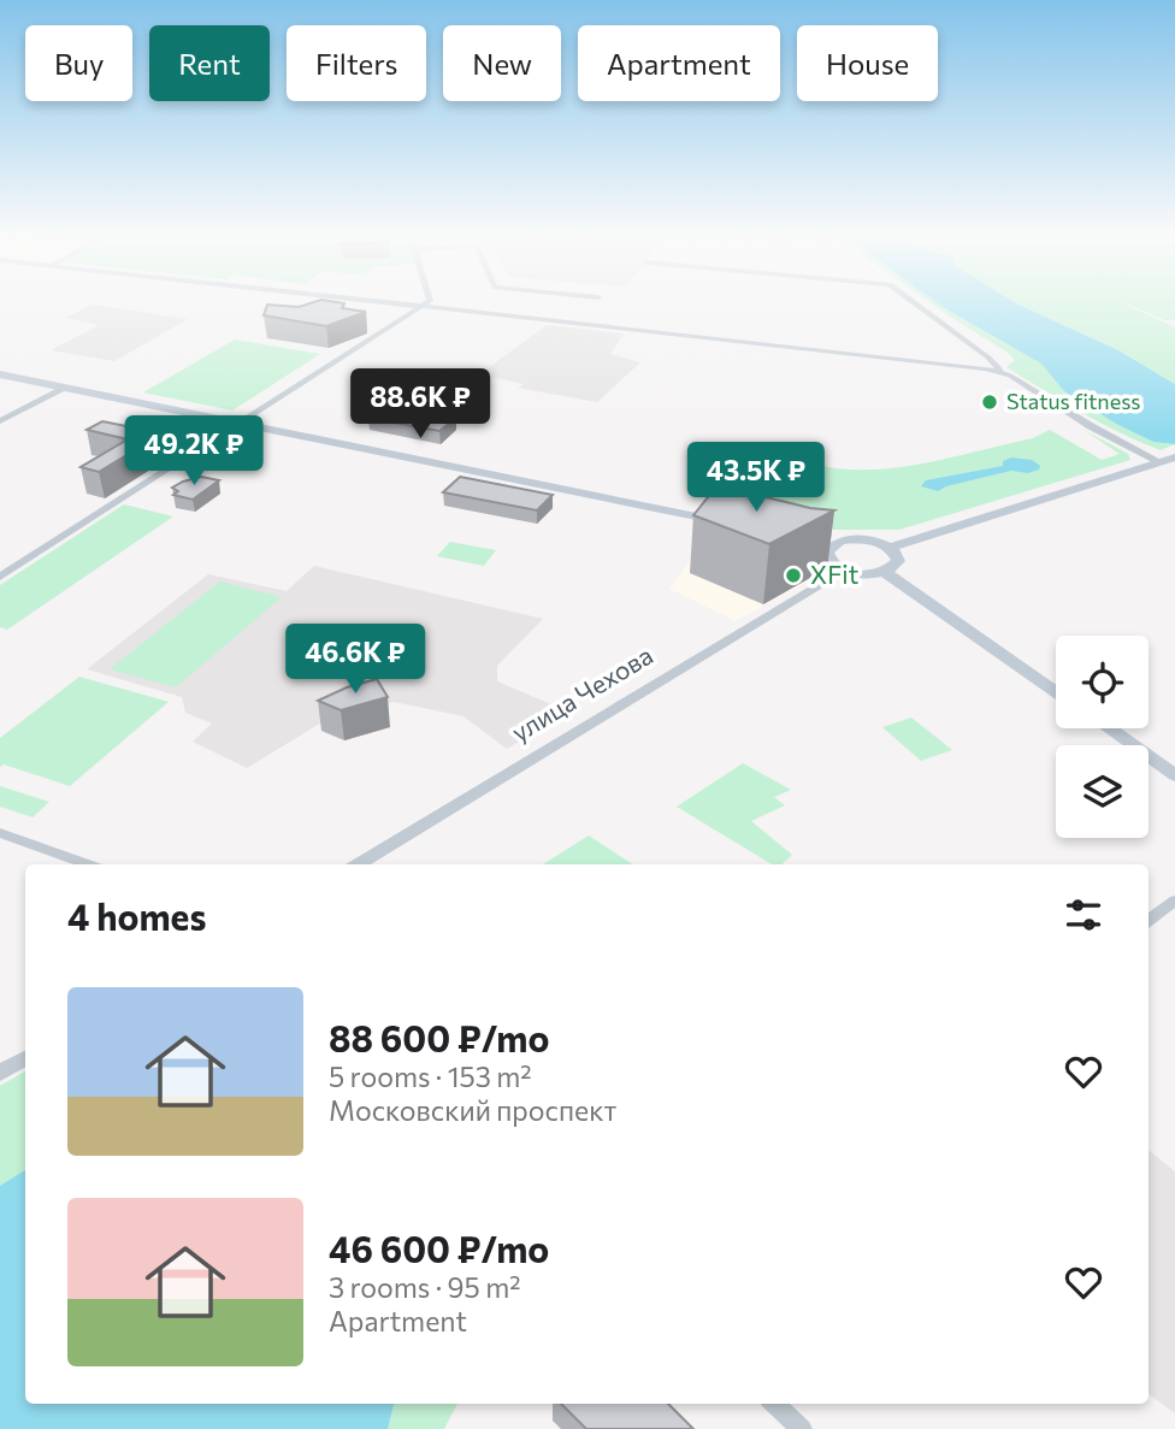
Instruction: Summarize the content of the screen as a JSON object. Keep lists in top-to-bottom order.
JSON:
{
  "streets": {
    "street": ["улица Чехова"]
  },
  "places": ["Status fitness", "XFit"],
  "page": {
    "chip": [
      "Buy",
      "Rent",
      "Filters",
      "New",
      "Apartment",
      "House"
    ],
    "price": [
      "88.6K ₽",
      "49.2K ₽",
      "43.5K ₽",
      "46.6K ₽"
    ],
    "heading": "4 homes",
    "list": [
      {
        "name": "88 600 ₽/mo",
        "note": "5 rooms · 153 m² · Московский проспект"
      },
      {
        "name": "46 600 ₽/mo",
        "note": "3 rooms · 95 m² · Apartment"
      }
    ]
  }
}
